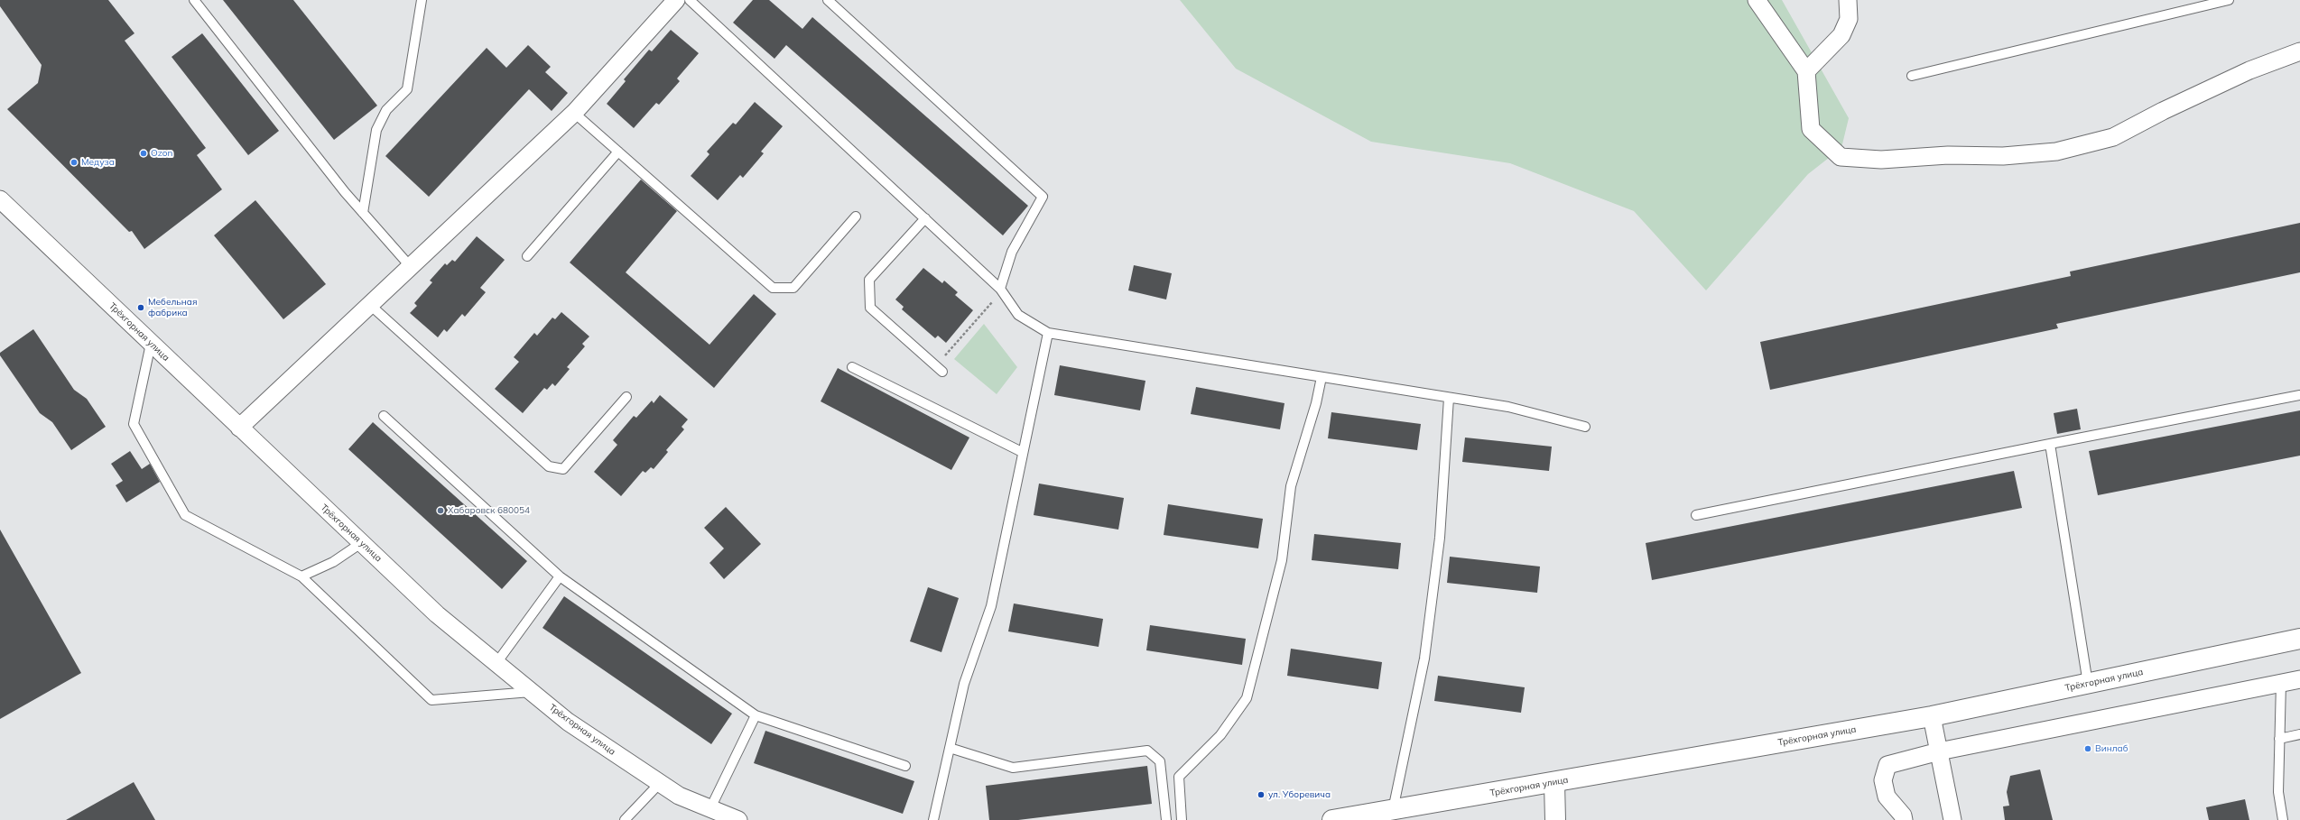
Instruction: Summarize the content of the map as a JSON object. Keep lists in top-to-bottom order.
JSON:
{
  "streets": {
    "main road": ["Трёхгорная улица"]
  },
  "places": [
    "Ozon",
    "Медуза",
    "Мебельная фабрика",
    "Хабаровск 680054",
    "Винлаб",
    "ул. Уборевича"
  ]
}
